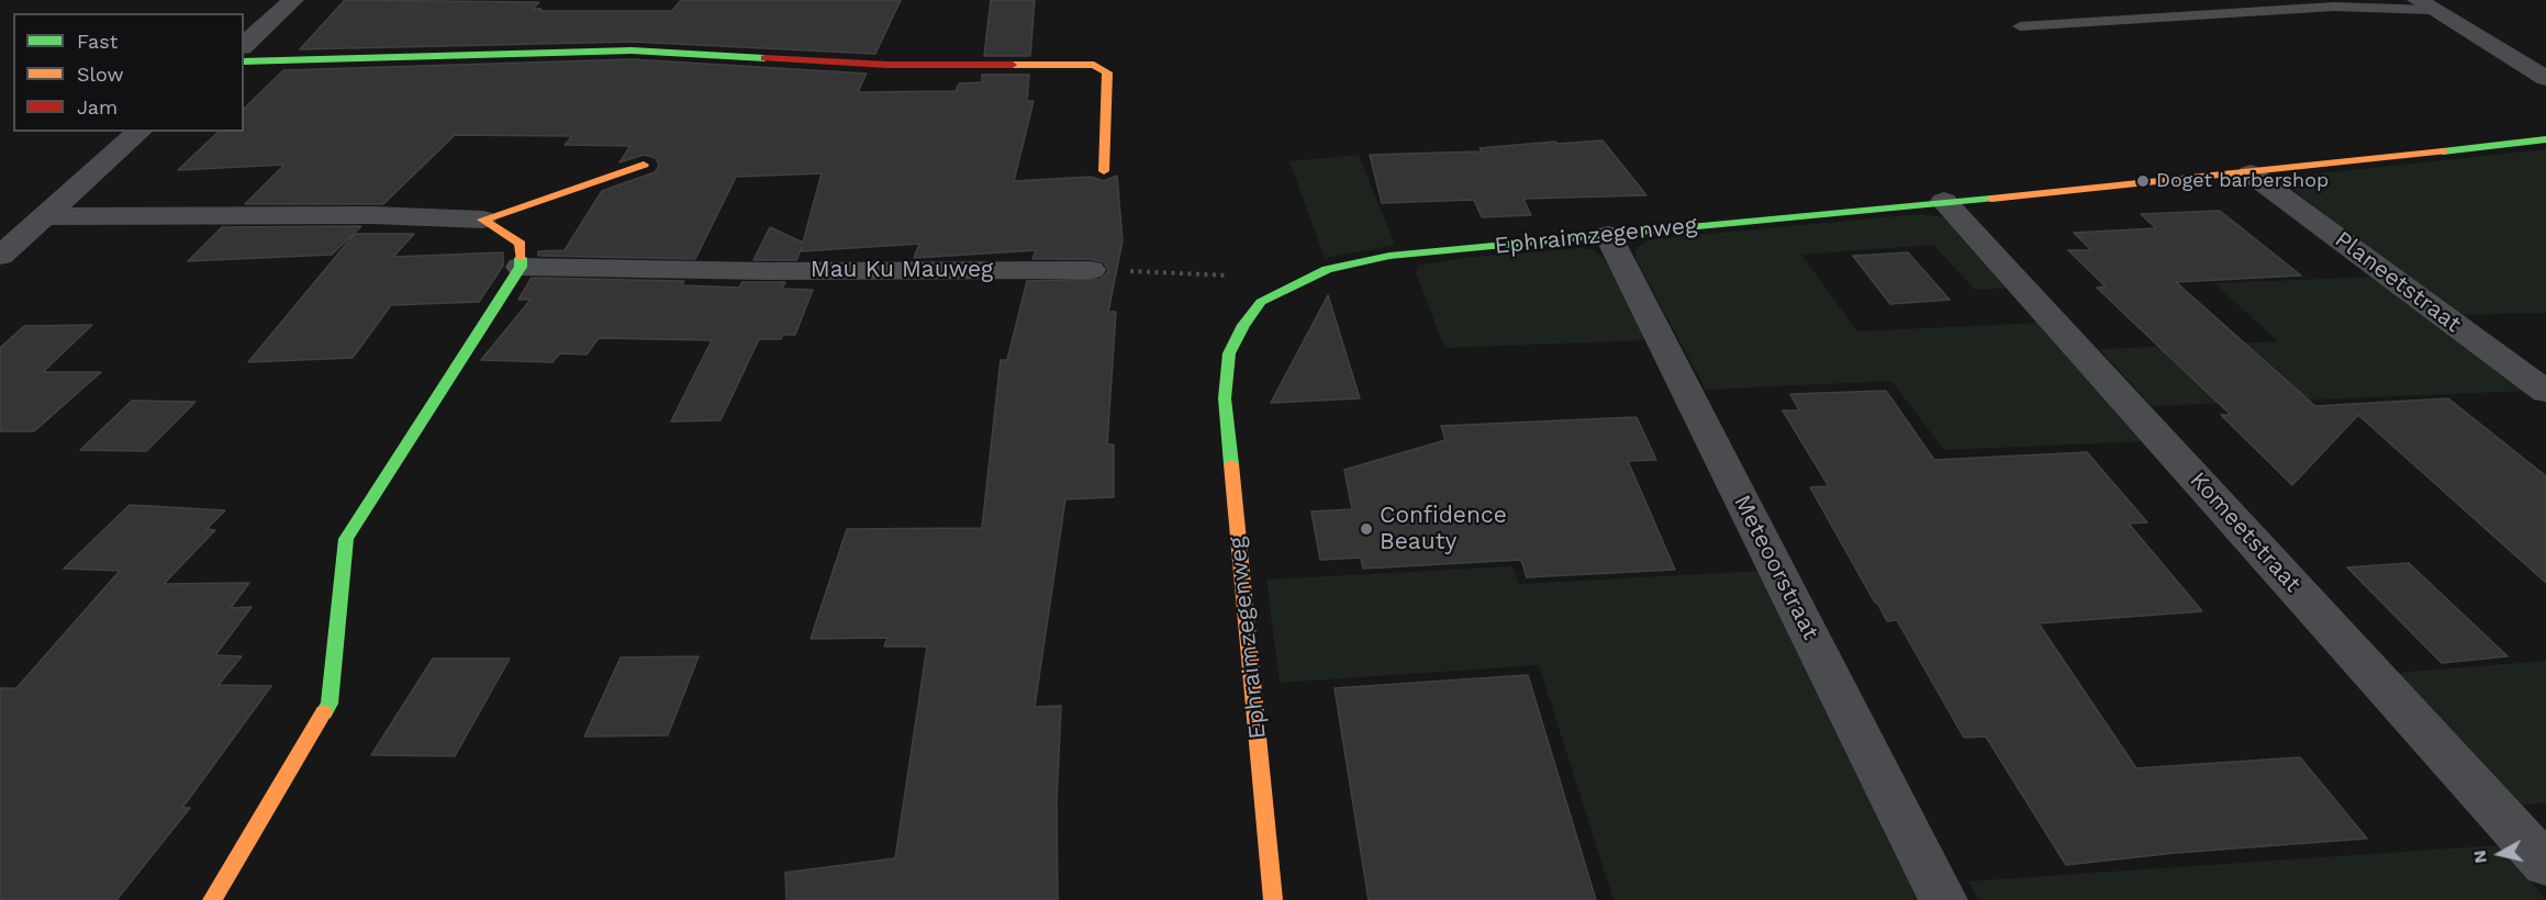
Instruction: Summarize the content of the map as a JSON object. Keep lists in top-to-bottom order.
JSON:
{
  "streets": {
    "street": [
      "Ephraimzegenweg",
      "Mau Ku Mauweg",
      "Planeetstraat",
      "Komeetstraat",
      "Meteoorstraat"
    ]
  },
  "crossings": [
    ["Ephraimzegenweg", "Planeetstraat"],
    ["Ephraimzegenweg", "Komeetstraat"],
    ["Ephraimzegenweg", "Meteoorstraat"]
  ],
  "places": ["Doget barbershop", "Confidence Beauty"],
  "legend": ["Fast", "Slow", "Jam"],
  "north": "left"
}
